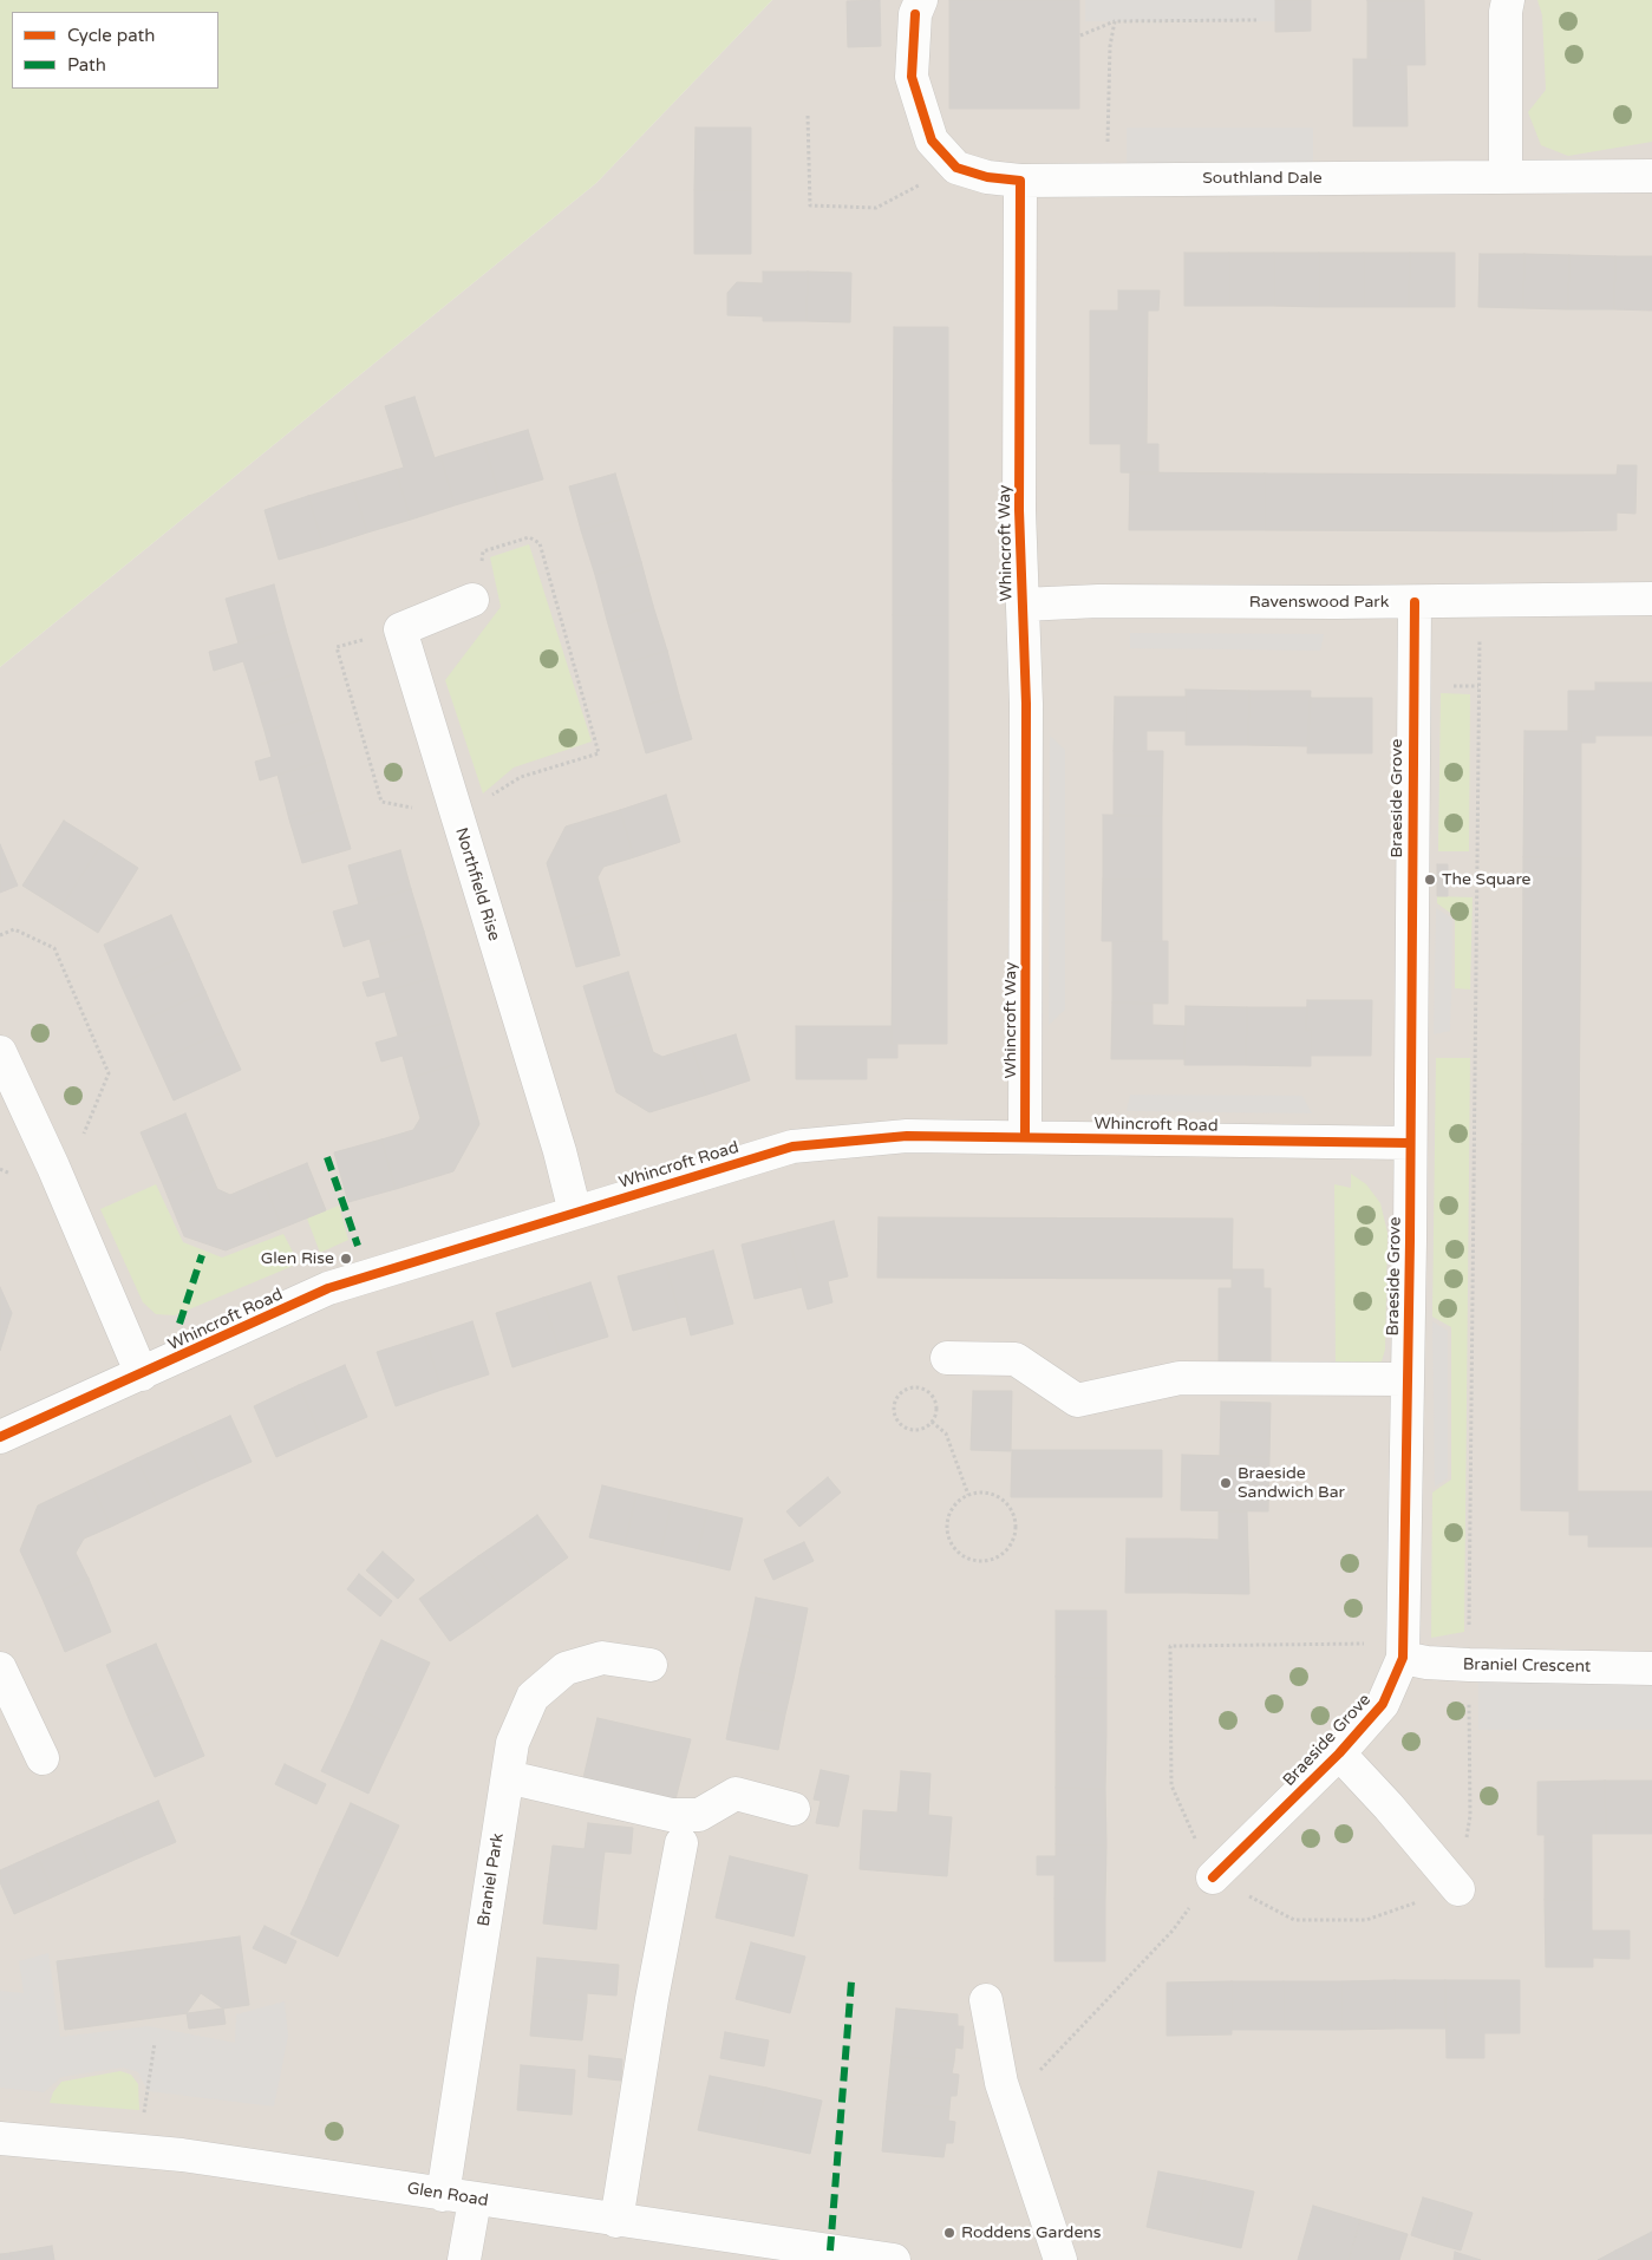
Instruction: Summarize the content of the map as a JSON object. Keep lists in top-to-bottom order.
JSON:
{
  "streets": {
    "street": [
      "Southland Dale",
      "Whincroft Way",
      "Ravenswood Park",
      "Braeside Grove",
      "Northfield Rise",
      "Whincroft Road",
      "Braniel Crescent",
      "Braniel Park",
      "Glen Road"
    ]
  },
  "crossings": [
    ["Southland Dale", "Whincroft Way"],
    ["Whincroft Way", "Ravenswood Park"],
    ["Whincroft Way", "Whincroft Road"],
    ["Ravenswood Park", "Braeside Grove"],
    ["Braeside Grove", "Whincroft Road"],
    ["Braeside Grove", "Braniel Crescent"],
    ["Northfield Rise", "Whincroft Road"],
    ["Braniel Park", "Glen Road"]
  ],
  "places": [
    "The Square",
    "Glen Rise",
    "Braeside Sandwich Bar",
    "Roddens Gardens"
  ],
  "legend": ["Cycle path", "Path"]
}
